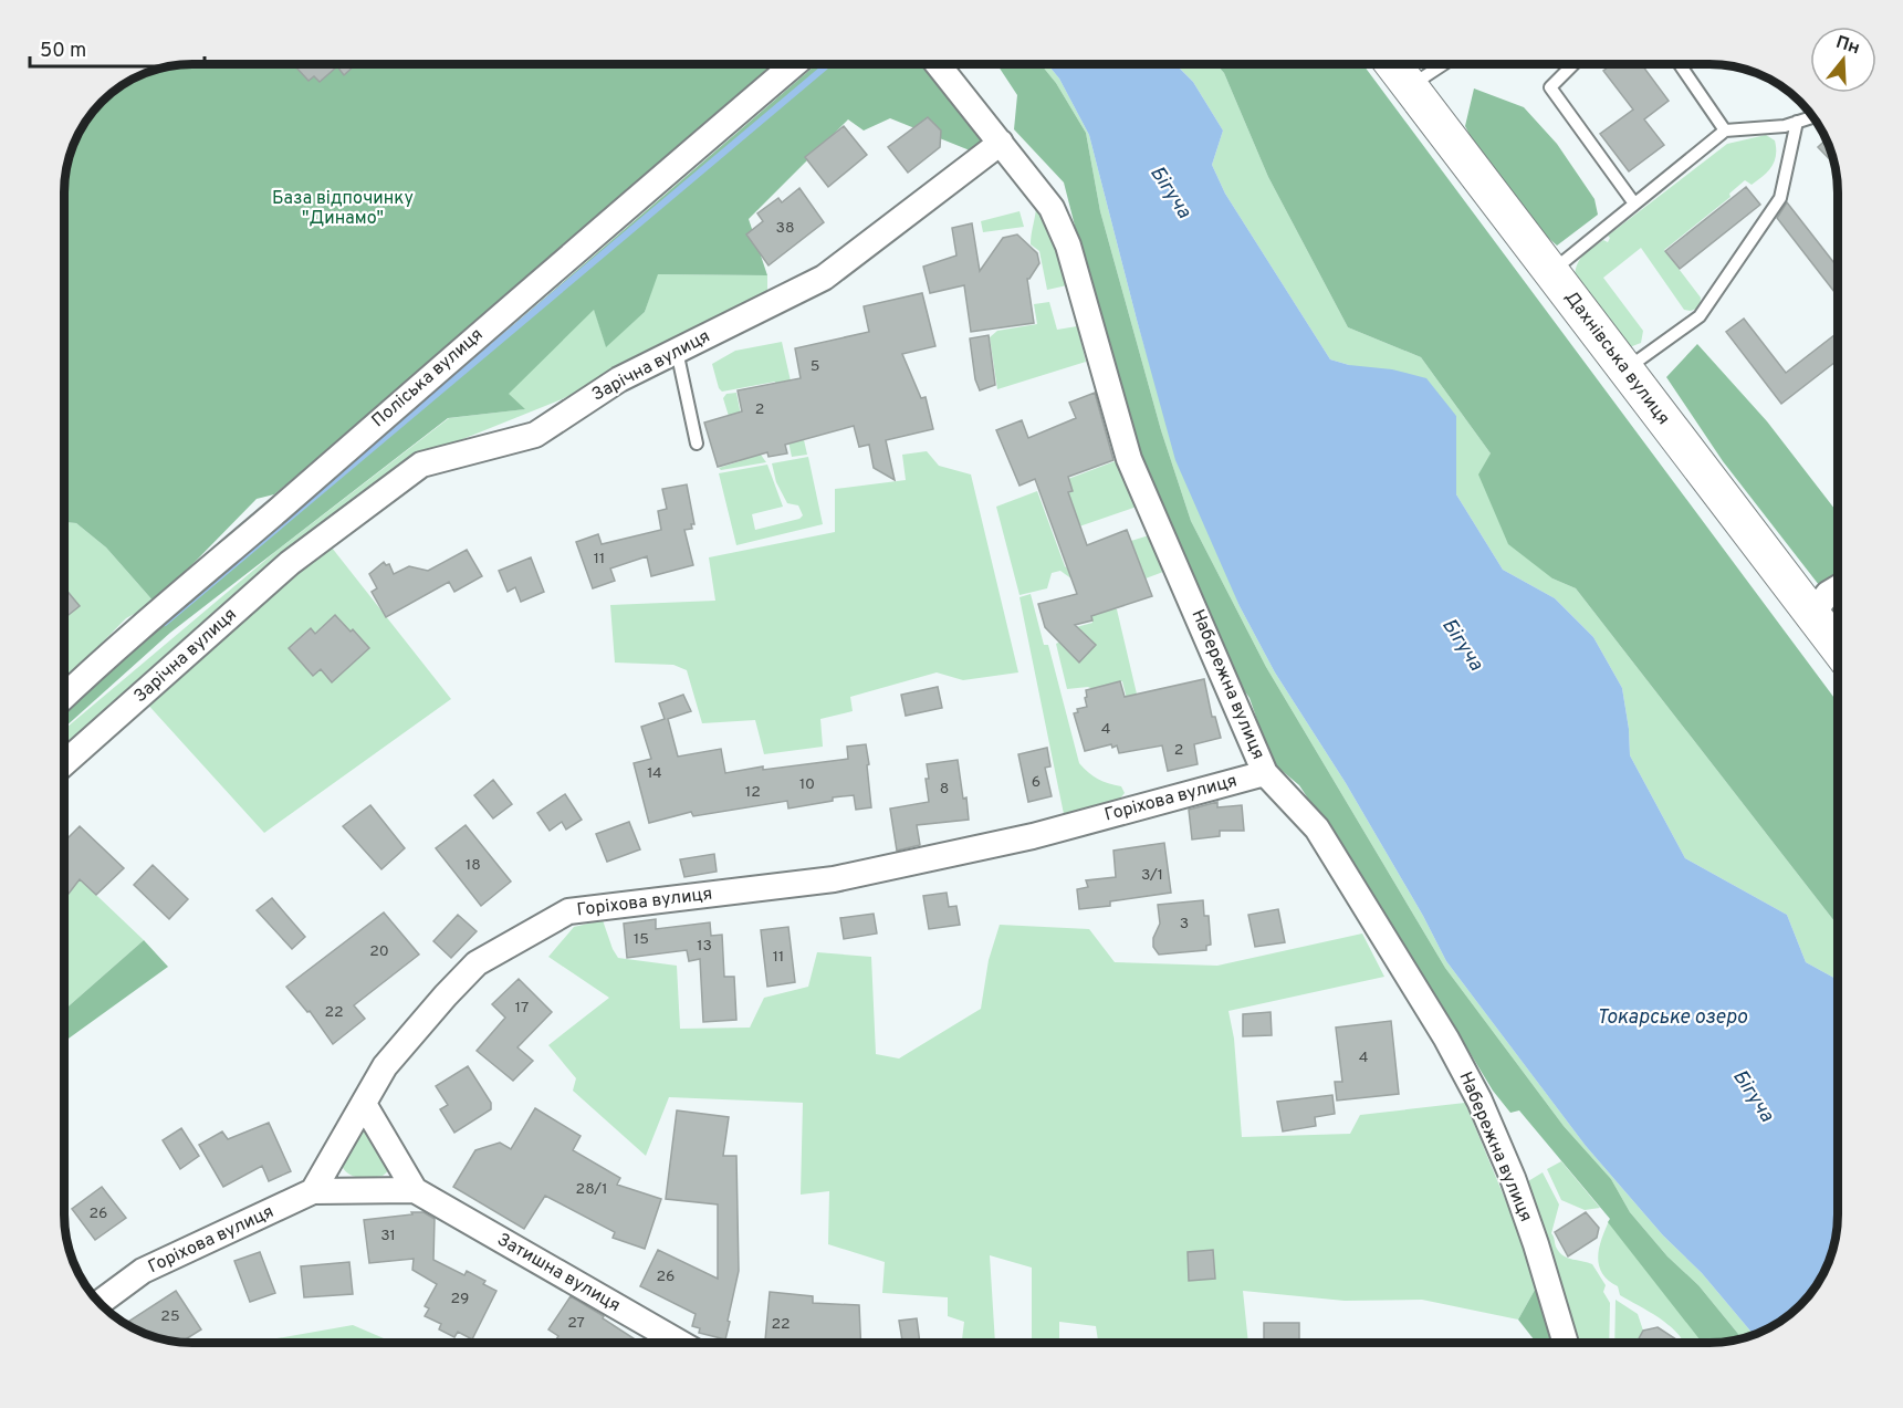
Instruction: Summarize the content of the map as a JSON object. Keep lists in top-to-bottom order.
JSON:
{
  "streets": {
    "street": [
      "Дахнівська вулиця",
      "Зарічна вулиця",
      "Поліська вулиця",
      "Набережна вулиця",
      "Горіхова вулиця",
      "Затишна вулиця"
    ]
  },
  "crossings": [
    ["Зарічна вулиця", "Набережна вулиця"],
    ["Набережна вулиця", "Горіхова вулиця"],
    ["Горіхова вулиця", "Затишна вулиця"]
  ],
  "water": ["Бігуча", "Токарське озеро"],
  "parks": ["База відпочинку \"Динамо\""],
  "house_numbers": [
    "38",
    "5",
    "2",
    "11",
    "4",
    "2",
    "14",
    "6",
    "10",
    "8",
    "12",
    "18",
    "3/1",
    "3",
    "15",
    "13",
    "20",
    "11",
    "17",
    "22",
    "4",
    "28/1",
    "26",
    "31",
    "26",
    "29",
    "25",
    "27",
    "22"
  ],
  "scale_bar": "50 m",
  "north": "top"
}
